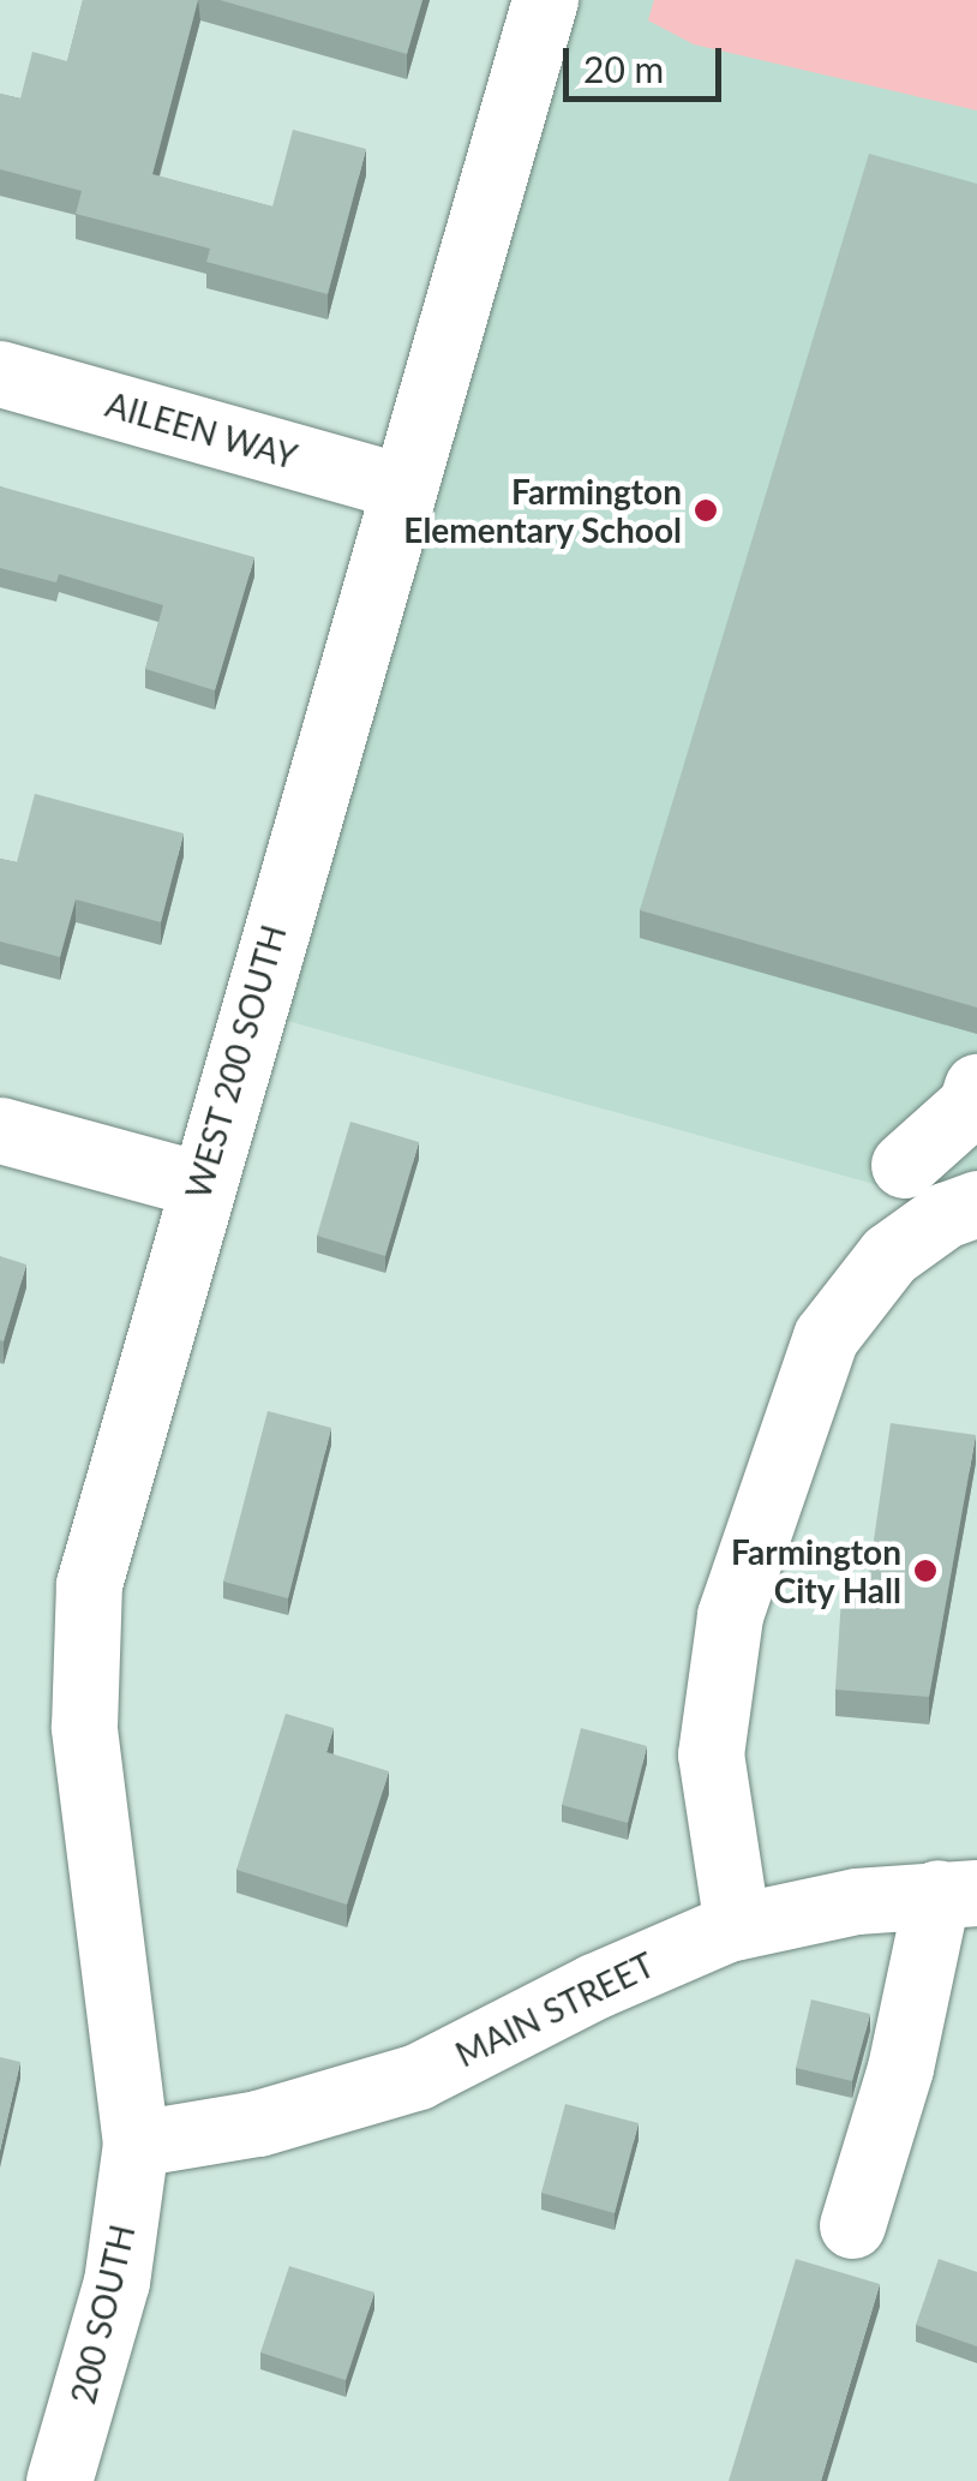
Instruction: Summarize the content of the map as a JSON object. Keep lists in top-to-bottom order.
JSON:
{
  "streets": {
    "street": [
      "AILEEN WAY",
      "WEST 200 SOUTH",
      "MAIN STREET",
      "200 SOUTH"
    ]
  },
  "crossings": [
    ["AILEEN WAY", "WEST 200 SOUTH"],
    ["WEST 200 SOUTH", "MAIN STREET"],
    ["WEST 200 SOUTH", "200 SOUTH"],
    ["MAIN STREET", "200 SOUTH"]
  ],
  "places": ["Farmington Elementary School", "Farmington City Hall"],
  "scale_bar": "20 m"
}
